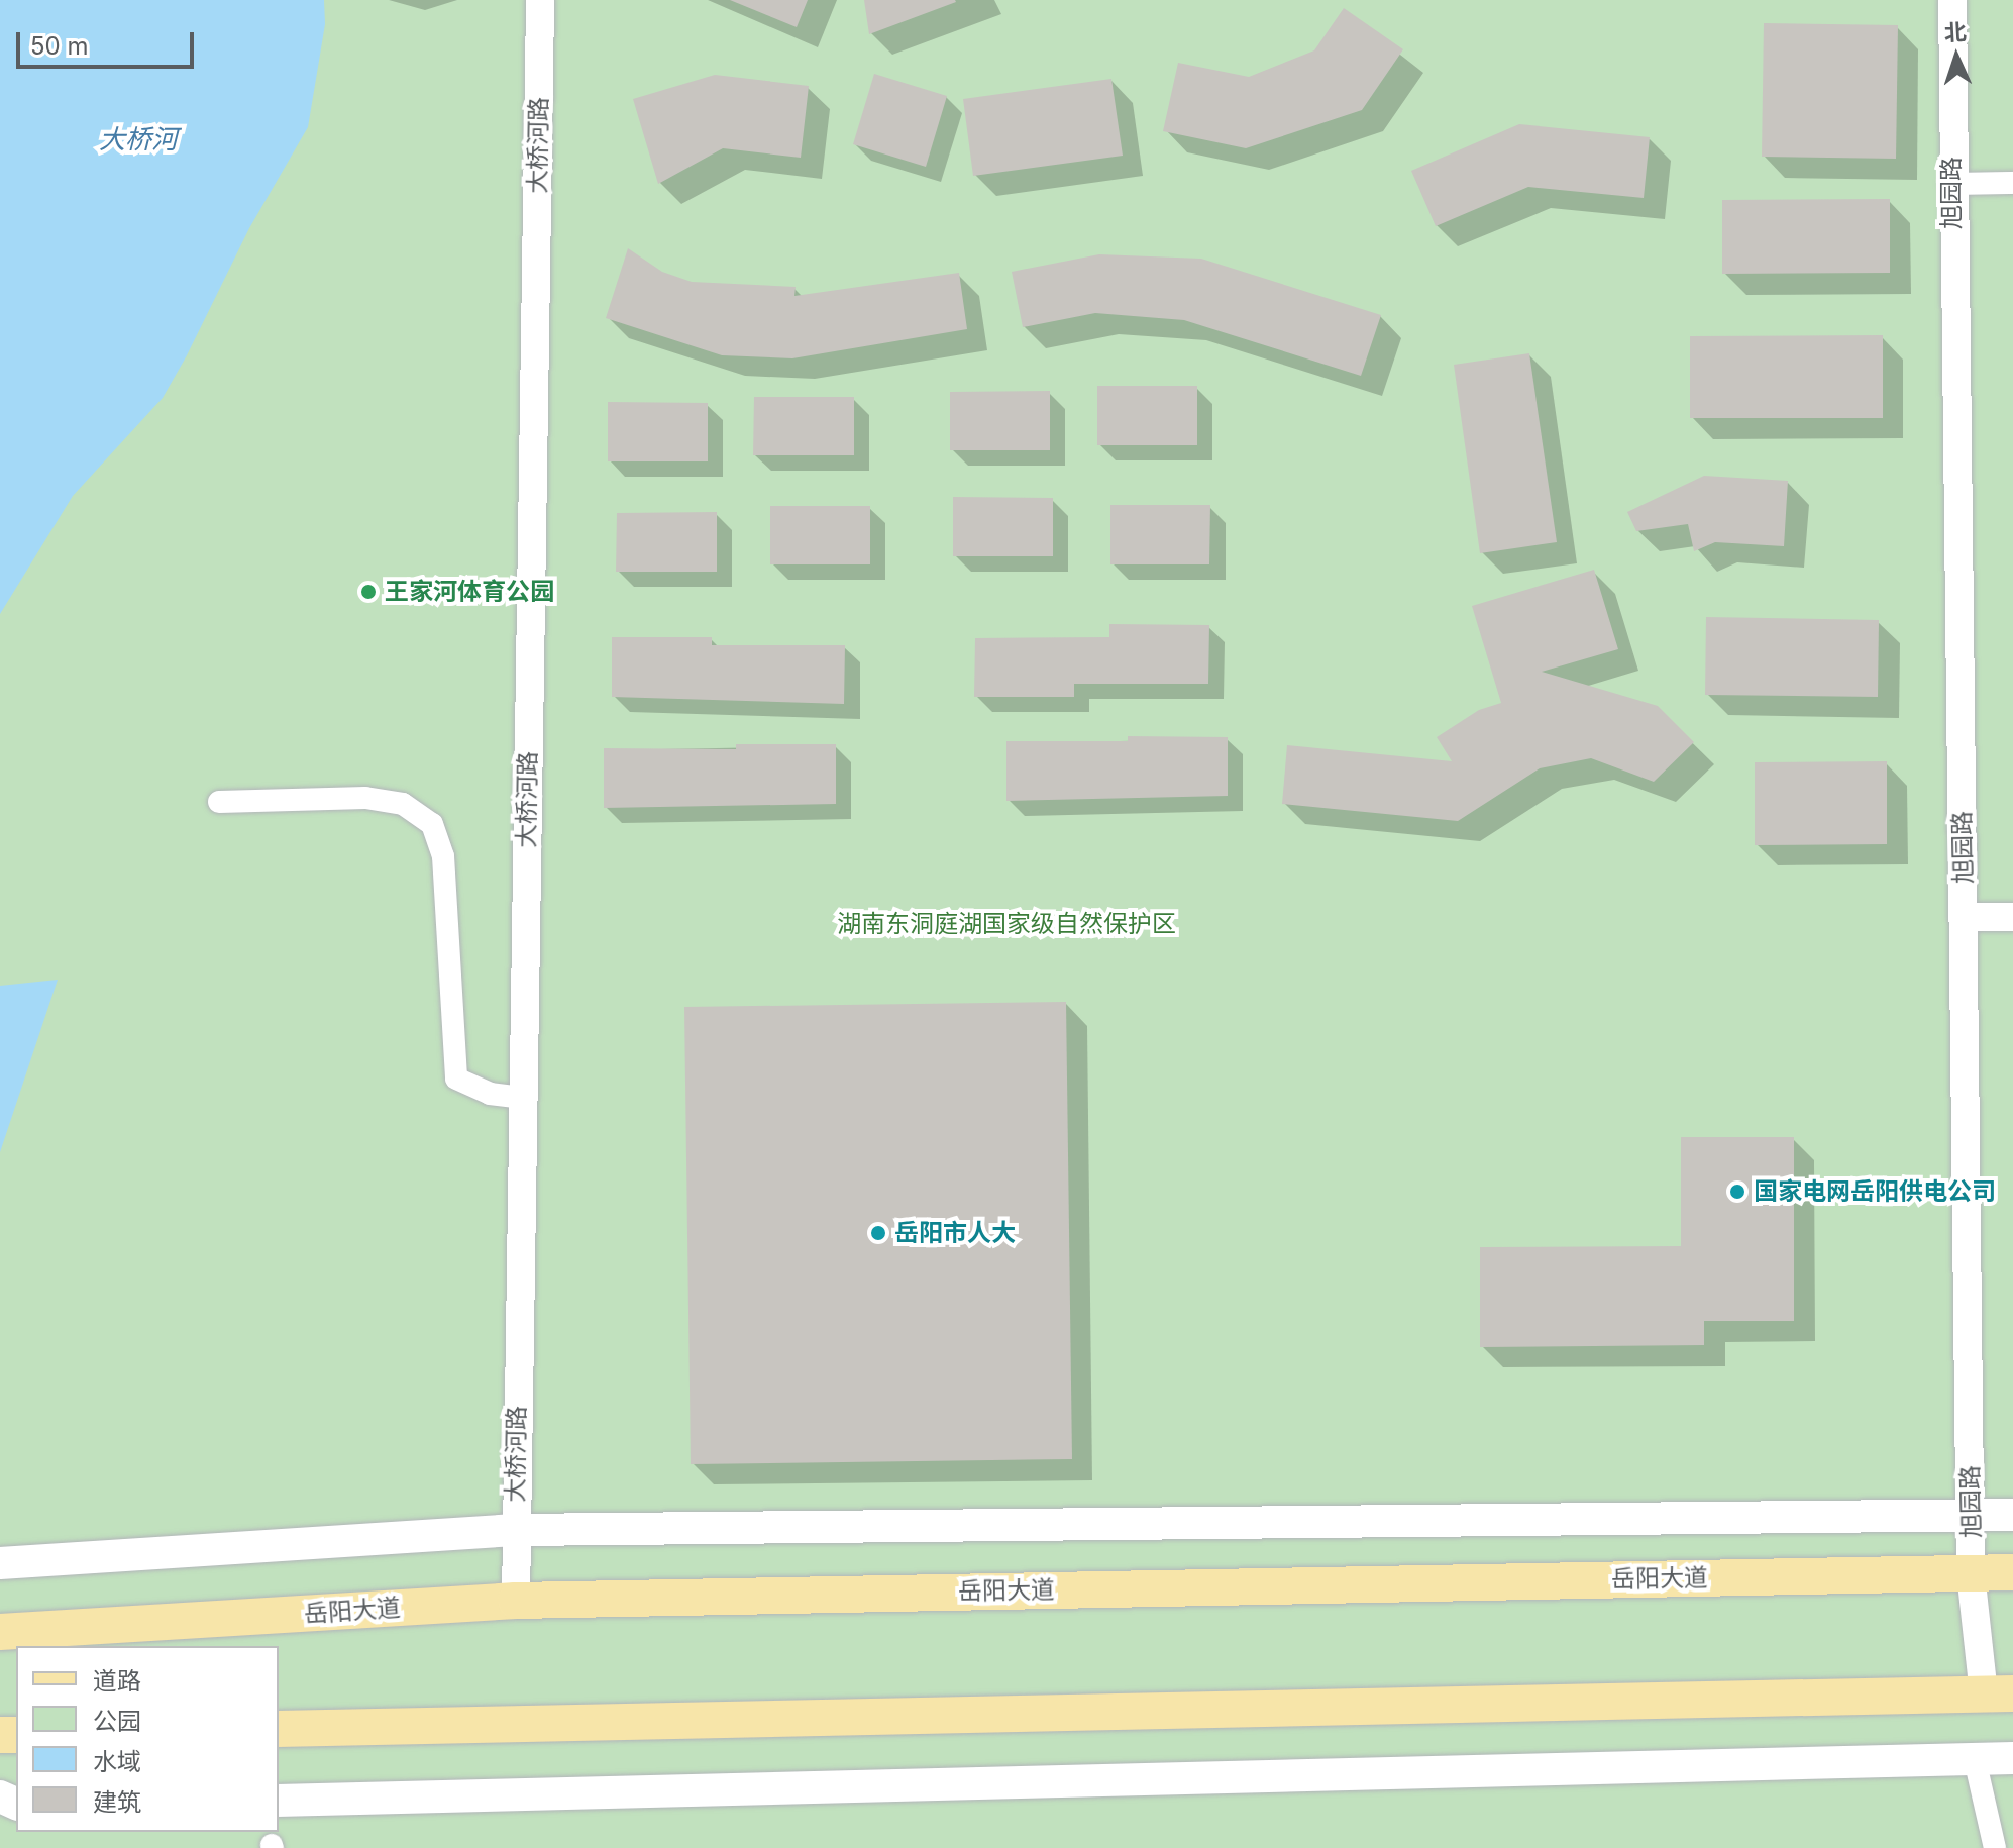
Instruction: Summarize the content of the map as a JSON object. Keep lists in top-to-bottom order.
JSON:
{
  "streets": {
    "main road": ["岳阳大道"],
    "street": ["大桥河路", "旭园路"]
  },
  "crossings": [
    ["大桥河路", "岳阳大道"],
    ["旭园路", "岳阳大道"]
  ],
  "water": ["大桥河"],
  "parks": ["湖南东洞庭湖国家级自然保护区"],
  "places": ["王家河体育公园", "国家电网岳阳供电公司", "岳阳市人大"],
  "legend": [
    "道路",
    "公园",
    "水域",
    "建筑"
  ],
  "scale_bar": "50 m",
  "north": "top"
}
